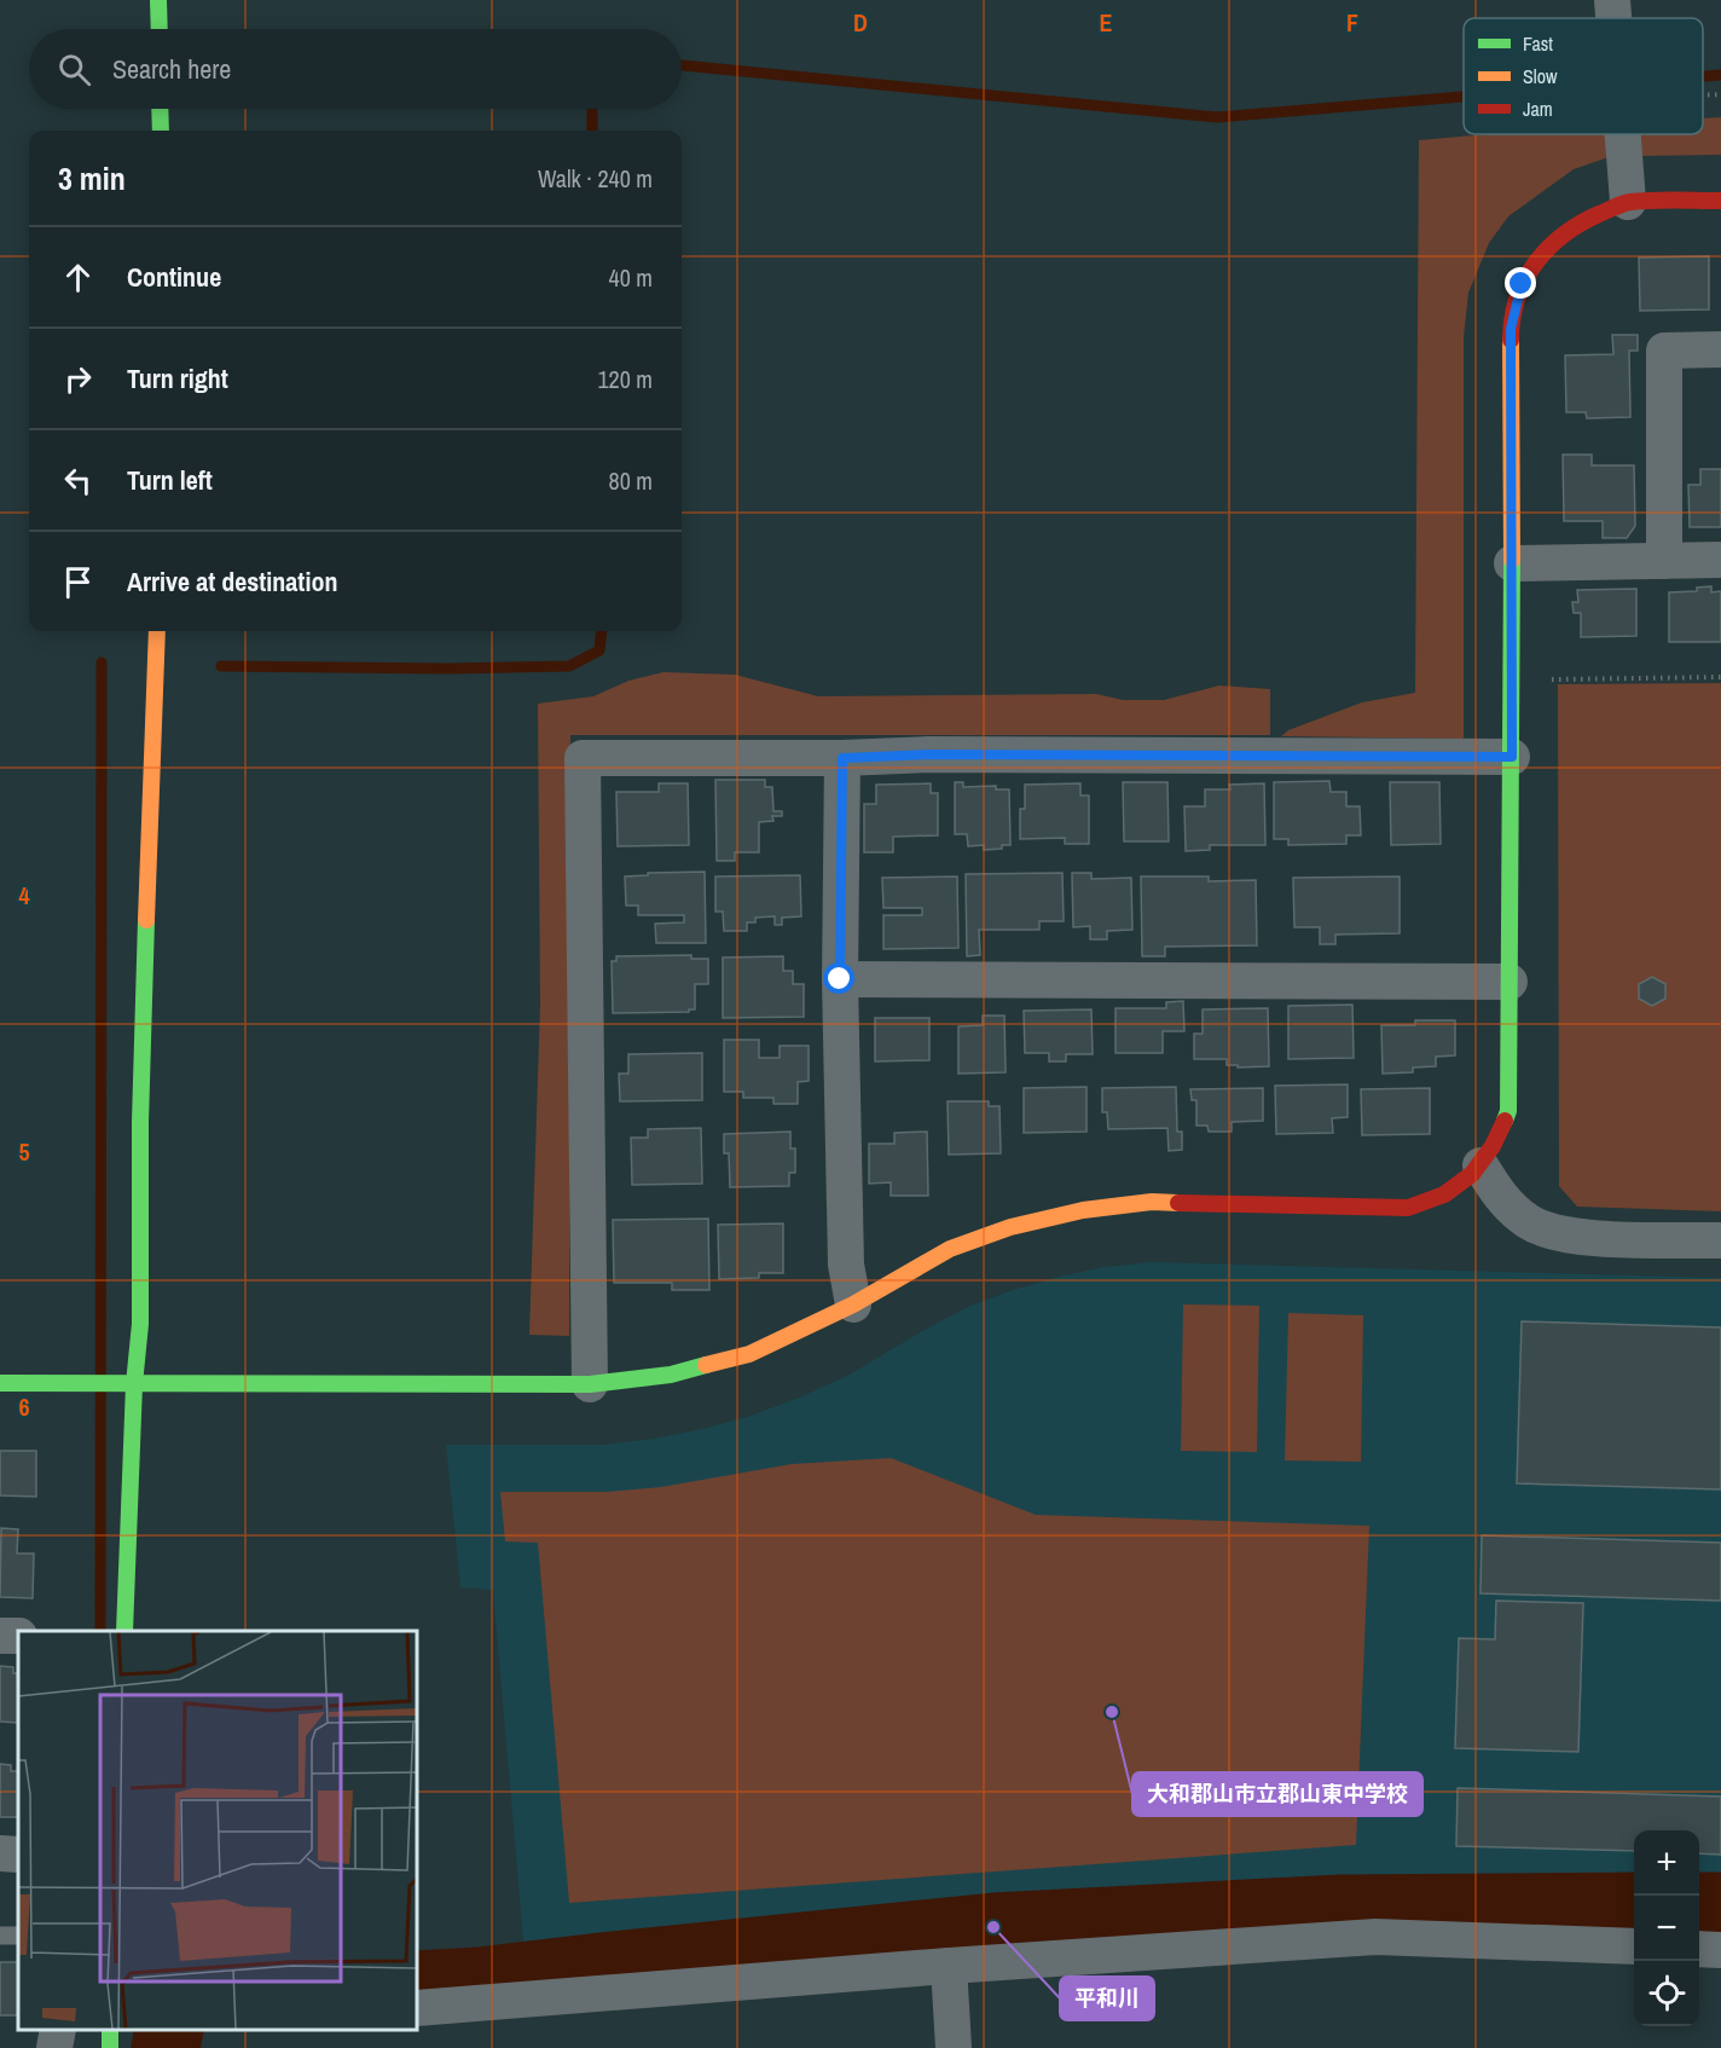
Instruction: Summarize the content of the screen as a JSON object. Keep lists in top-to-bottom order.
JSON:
{
  "places": ["大和郡山市立郡山東中学校", "平和川"],
  "legend": ["Fast", "Slow", "Jam"],
  "page": {
    "search": "Search here",
    "heading": ["3 min", "Walk · 240 m"],
    "list": [
      ["Continue", "40 m"],
      ["Turn right", "120 m"],
      ["Turn left", "80 m"],
      "Arrive at destination"
    ],
    "map_buttons": ["+", "−"]
  },
  "grid": {
    "columns": ["D", "E", "F"],
    "rows": ["4", "5", "6"]
  }
}
